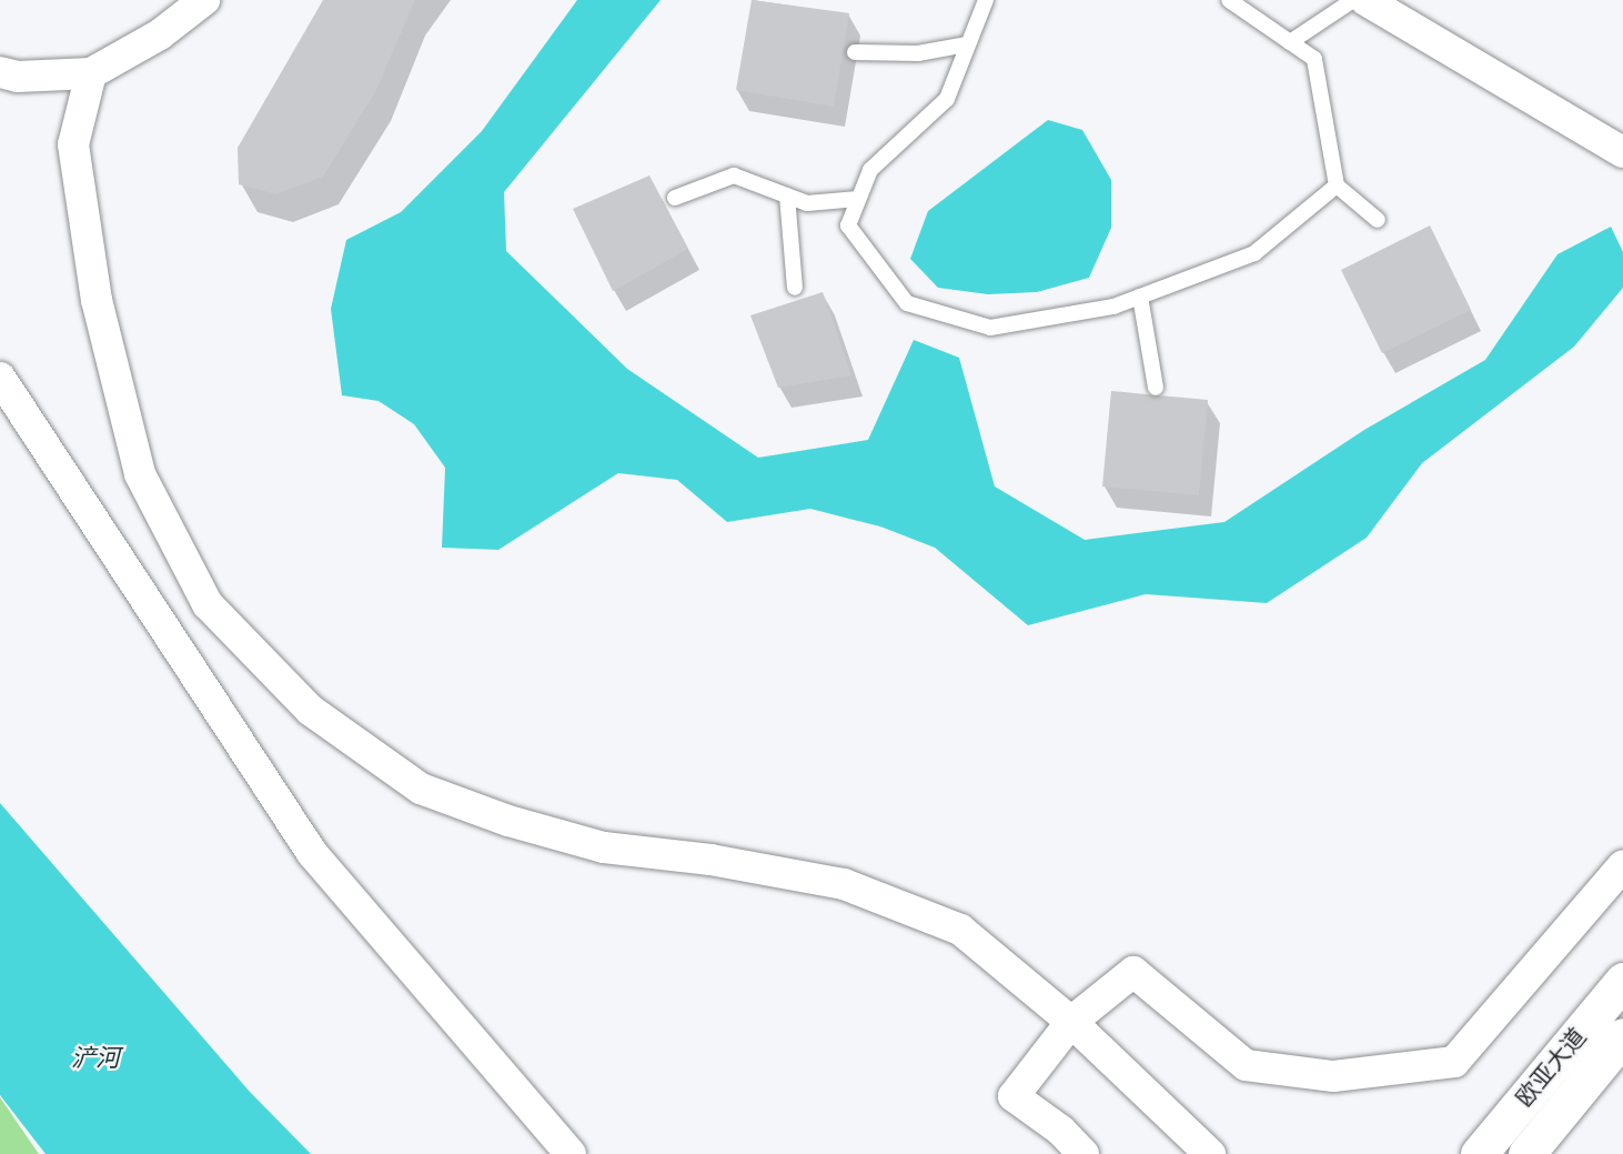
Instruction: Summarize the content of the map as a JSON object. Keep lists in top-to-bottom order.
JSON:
{
  "streets": {
    "main road": ["欧亚大道"]
  },
  "water": ["浐河"]
}
